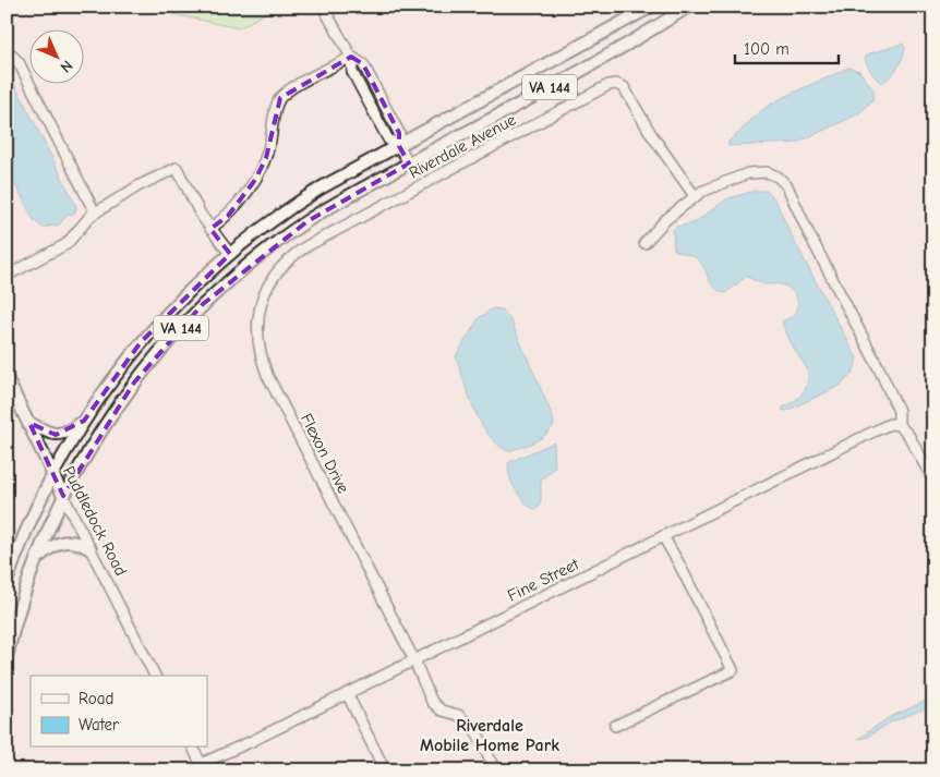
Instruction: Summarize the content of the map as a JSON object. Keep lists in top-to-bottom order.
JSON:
{
  "streets": {
    "main road": ["VA 144", "Puddledock Road"],
    "street": ["Riverdale Avenue", "Flexon Drive", "Fine Street"]
  },
  "crossings": [
    ["VA 144", "Puddledock Road"],
    ["Riverdale Avenue", "Flexon Drive"],
    ["Flexon Drive", "Fine Street"]
  ],
  "districts": ["Riverdale Mobile Home Park"],
  "legend": ["Road", "Water"],
  "scale_bar": "100 m",
  "north": "bottom right"
}
